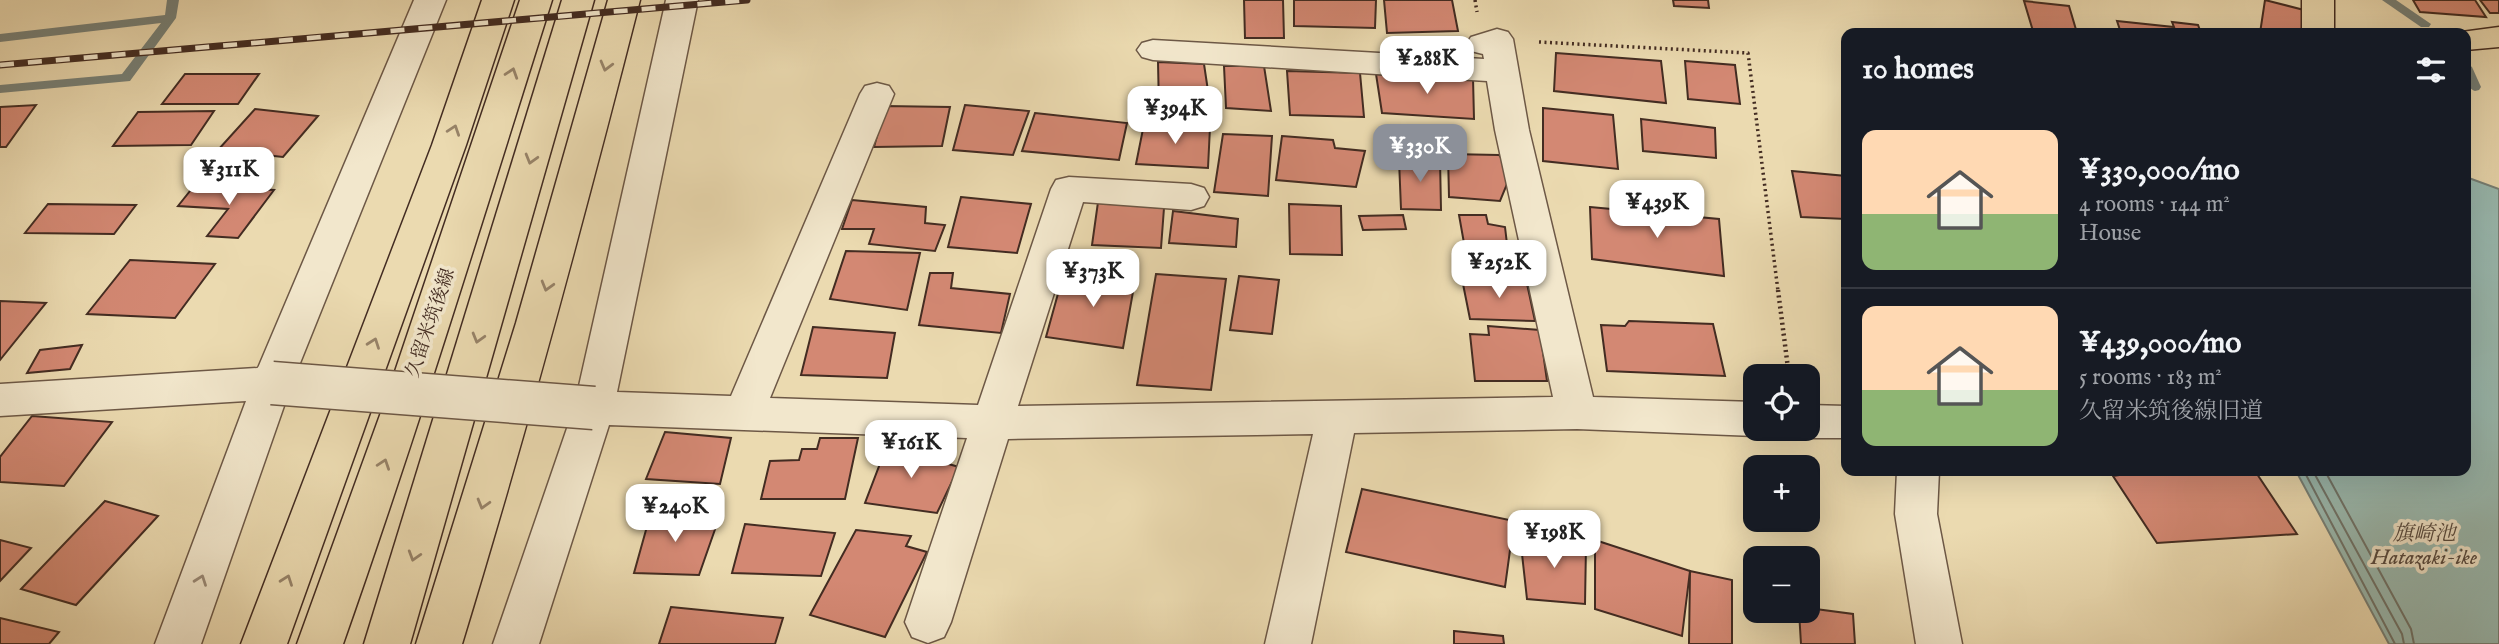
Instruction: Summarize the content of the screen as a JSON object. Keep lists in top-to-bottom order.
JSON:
{
  "streets": {
    "main road": ["久留米筑後線"]
  },
  "water": ["旗崎池 Hatazaki-ike"],
  "page": {
    "heading": "10 homes",
    "price": [
      "¥288K",
      "¥394K",
      "¥330K",
      "¥311K",
      "¥439K",
      "¥252K",
      "¥373K",
      "¥161K",
      "¥240K",
      "¥198K"
    ],
    "list": [
      {
        "name": "¥330,000/mo",
        "note": "4 rooms · 144 m² · House"
      },
      {
        "name": "¥439,000/mo",
        "note": "5 rooms · 183 m² · 久留米筑後線旧道"
      }
    ],
    "map_buttons": ["+", "−"]
  }
}
